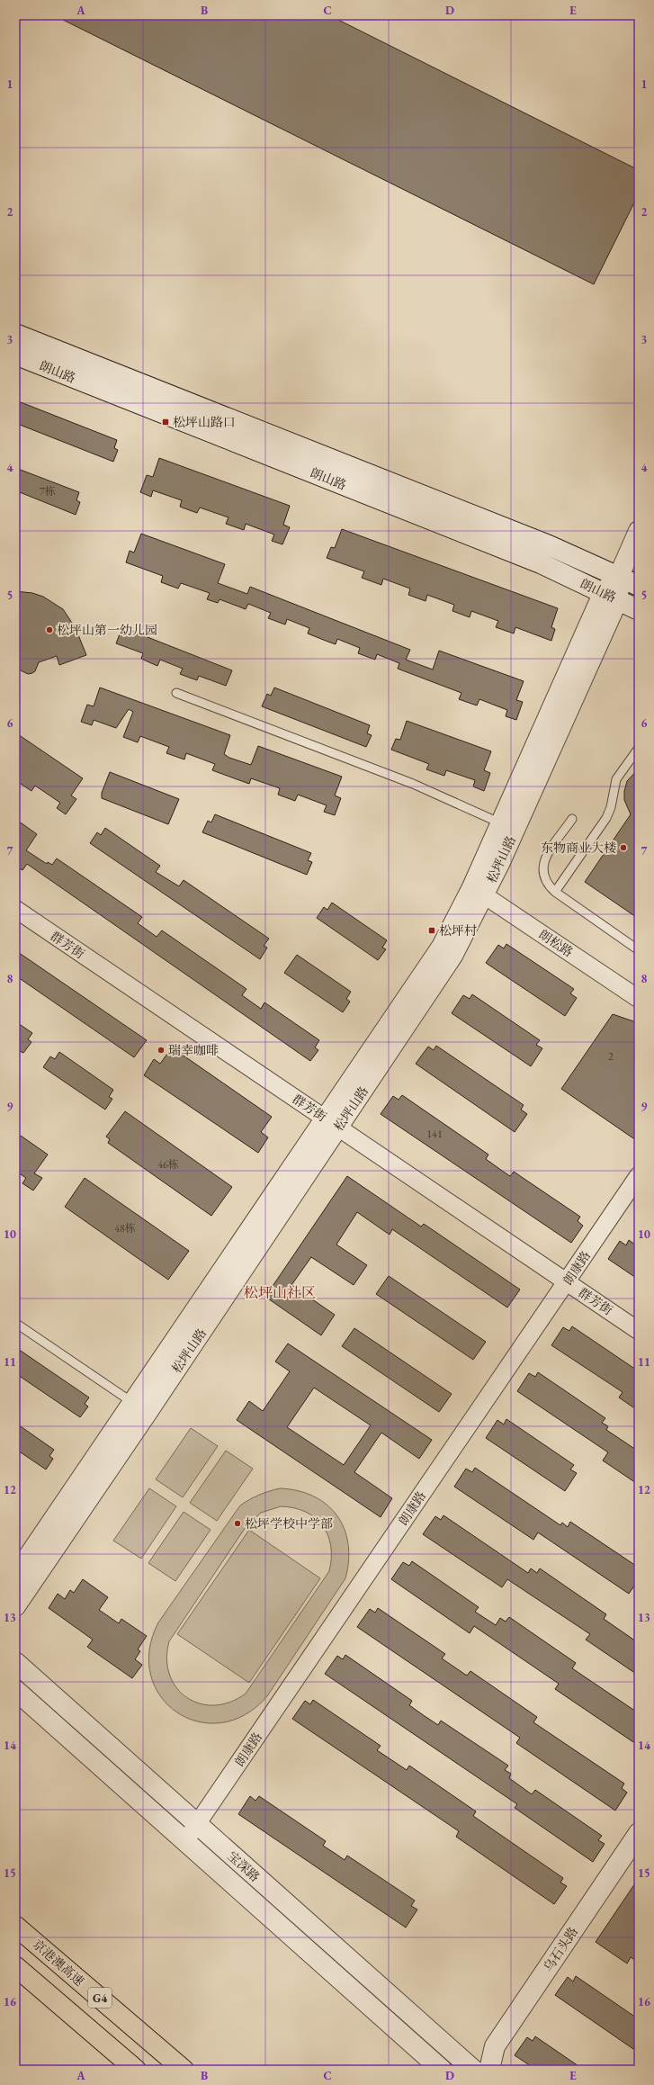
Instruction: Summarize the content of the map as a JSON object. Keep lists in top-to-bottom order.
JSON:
{
  "streets": {
    "highway": ["京港澳高速", "G4"],
    "street": [
      "朗山路",
      "松坪山路",
      "朗松路",
      "群芳街",
      "朗康路",
      "宝深路",
      "乌石头路"
    ]
  },
  "crossings": [
    ["朗山路", "松坪山路"],
    ["松坪山路", "朗松路"],
    ["松坪山路", "群芳街"],
    ["群芳街", "朗康路"],
    ["朗康路", "宝深路"]
  ],
  "districts": ["松坪山社区"],
  "places": {
    "transit": ["松坪山路口", "松坪村"],
    "other": [
      "松坪山第一幼儿园",
      "东物商业大楼",
      "瑞幸咖啡",
      "松坪学校中学部"
    ]
  },
  "house_numbers": [
    "7栋",
    "2",
    "141",
    "46栋",
    "48栋"
  ],
  "grid": {
    "columns": [
      "A",
      "B",
      "C",
      "D",
      "E"
    ],
    "rows": [
      "1",
      "2",
      "3",
      "4",
      "5",
      "6",
      "7",
      "8",
      "9",
      "10",
      "11",
      "12",
      "13",
      "14",
      "15",
      "16"
    ]
  }
}
